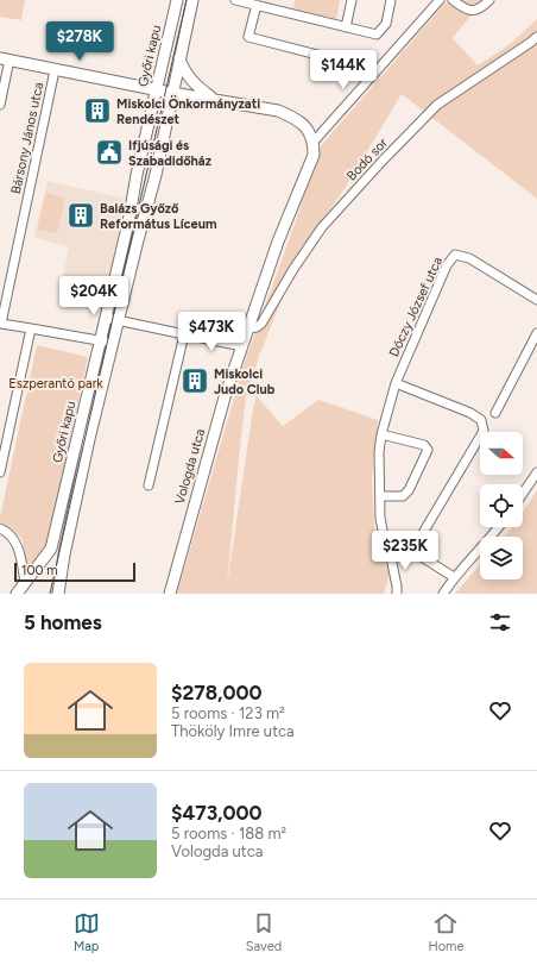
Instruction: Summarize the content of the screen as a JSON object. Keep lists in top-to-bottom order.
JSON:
{
  "streets": {
    "street": [
      "Győri kapu",
      "Bársony János utca",
      "Bodó sor",
      "Dóczy József utca",
      "Vologda utca"
    ]
  },
  "crossings": [
    ["Győri kapu", "Bársony János utca"],
    ["Bodó sor", "Vologda utca"]
  ],
  "parks": ["Eszperantó park"],
  "places": {
    "building": ["Miskolci Önkormányzati Rendészet", "Balázs Győző Református Líceum", "Miskolci Judo Club"],
    "public building": ["Ifjúsági és Szabadidőház"]
  },
  "scale_bar": "100 m",
  "north": "right",
  "page": {
    "price": [
      "$278K",
      "$144K",
      "$204K",
      "$473K",
      "$235K"
    ],
    "scale": "100 m",
    "heading": "5 homes",
    "list": [
      {
        "name": "$278,000",
        "note": "5 rooms · 123 m² · Thököly Imre utca"
      },
      {
        "name": "$473,000",
        "note": "5 rooms · 188 m² · Vologda utca"
      }
    ],
    "tabs": ["Map", "Saved", "Home"]
  }
}
